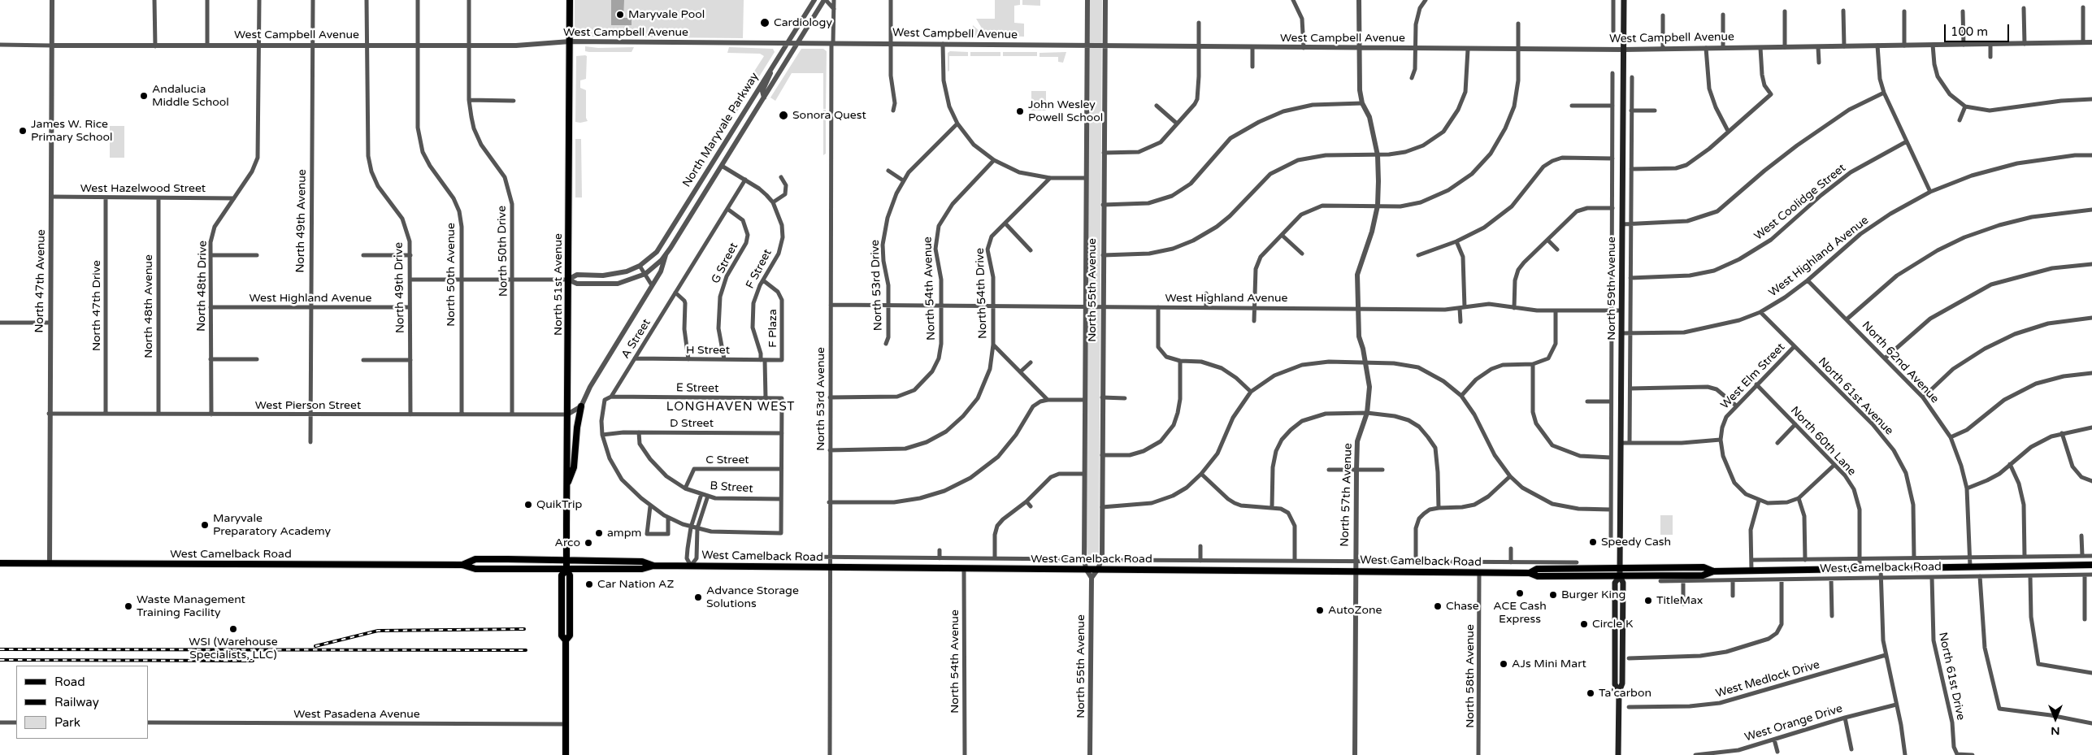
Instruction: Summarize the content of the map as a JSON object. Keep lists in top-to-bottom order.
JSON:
{
  "streets": {
    "main road": ["North 51st Avenue", "North 59th Avenue", "West Camelback Road"],
    "street": [
      "West Campbell Avenue",
      "North Maryvale Parkway",
      "West Hazelwood Street",
      "West Coolidge Street",
      "North 49th Avenue",
      "North 50th Drive",
      "West Highland Avenue",
      "G Street",
      "F Street",
      "North 50th Avenue",
      "North 47th Avenue",
      "North 53rd Drive",
      "North 48th Drive",
      "North 49th Drive",
      "North 54th Avenue",
      "North 55th Avenue",
      "North 54th Drive",
      "North 47th Drive",
      "North 48th Avenue",
      "F Plaza",
      "A Street",
      "H Street",
      "North 62nd Avenue",
      "West Elm Street",
      "E Street",
      "North 61st Avenue",
      "North 53rd Avenue",
      "West Pierson Street",
      "D Street",
      "North 60th Lane",
      "C Street",
      "B Street",
      "North 57th Avenue",
      "North 58th Avenue",
      "North 61st Drive",
      "West Medlock Drive",
      "West Pasadena Avenue",
      "West Orange Drive"
    ]
  },
  "crossings": [
    ["West Campbell Avenue", "North Maryvale Parkway"],
    ["West Campbell Avenue", "North 49th Avenue"],
    ["West Campbell Avenue", "North 50th Drive"],
    ["West Campbell Avenue", "North 50th Avenue"],
    ["West Campbell Avenue", "North 47th Avenue"],
    ["West Campbell Avenue", "North 51st Avenue"],
    ["West Campbell Avenue", "North 48th Drive"],
    ["West Campbell Avenue", "North 49th Drive"],
    ["West Campbell Avenue", "North 59th Avenue"],
    ["West Campbell Avenue", "North 55th Avenue"],
    ["West Campbell Avenue", "North 53rd Avenue"],
    ["West Campbell Avenue", "North 57th Avenue"],
    ["North Maryvale Parkway", "F Street"],
    ["North Maryvale Parkway", "North 51st Avenue"],
    ["West Hazelwood Street", "North 47th Avenue"],
    ["West Hazelwood Street", "North 48th Drive"],
    ["West Hazelwood Street", "North 47th Drive"],
    ["West Hazelwood Street", "North 48th Avenue"],
    ["West Coolidge Street", "North 59th Avenue"],
    ["North 49th Avenue", "West Highland Avenue"],
    ["North 49th Avenue", "West Pierson Street"],
    ["North 50th Drive", "West Pierson Street"],
    ["West Highland Avenue", "North 53rd Drive"],
    ["West Highland Avenue", "North 48th Drive"],
    ["West Highland Avenue", "North 49th Drive"],
    ["West Highland Avenue", "North 54th Avenue"],
    ["West Highland Avenue", "North 59th Avenue"],
    ["West Highland Avenue", "North 55th Avenue"],
    ["West Highland Avenue", "North 54th Drive"],
    ["West Highland Avenue", "North 62nd Avenue"],
    ["West Highland Avenue", "North 61st Avenue"],
    ["West Highland Avenue", "North 53rd Avenue"],
    ["West Highland Avenue", "North 57th Avenue"],
    ["G Street", "A Street"],
    ["G Street", "H Street"],
    ["F Street", "F Plaza"],
    ["F Street", "A Street"],
    ["F Street", "H Street"],
    ["F Street", "E Street"],
    ["North 50th Avenue", "West Pierson Street"],
    ["North 47th Avenue", "West Pierson Street"],
    ["North 47th Avenue", "West Camelback Road"],
    ["North 51st Avenue", "West Pierson Street"],
    ["North 51st Avenue", "West Camelback Road"],
    ["North 51st Avenue", "West Pasadena Avenue"],
    ["North 48th Drive", "West Pierson Street"],
    ["North 49th Drive", "West Pierson Street"],
    ["North 54th Avenue", "North 53rd Avenue"],
    ["North 54th Avenue", "West Camelback Road"],
    ["North 59th Avenue", "West Camelback Road"],
    ["North 55th Avenue", "West Camelback Road"],
    ["North 47th Drive", "West Pierson Street"],
    ["North 48th Avenue", "West Pierson Street"],
    ["F Plaza", "H Street"],
    ["A Street", "H Street"],
    ["A Street", "E Street"],
    ["A Street", "D Street"],
    ["A Street", "B Street"],
    ["North 62nd Avenue", "West Camelback Road"],
    ["West Elm Street", "North 61st Avenue"],
    ["West Elm Street", "North 60th Lane"],
    ["E Street", "D Street"],
    ["North 61st Avenue", "West Camelback Road"],
    ["North 53rd Avenue", "West Camelback Road"],
    ["D Street", "B Street"],
    ["North 60th Lane", "West Camelback Road"],
    ["C Street", "B Street"],
    ["North 57th Avenue", "West Camelback Road"],
    ["West Camelback Road", "North 58th Avenue"],
    ["West Camelback Road", "North 61st Drive"]
  ],
  "districts": ["LONGHAVEN WEST"],
  "places": [
    "Maryvale Pool",
    "Cardiology",
    "Andalucia Middle School",
    "John Wesley Powell School",
    "Sonora Quest",
    "James W. Rice Primary School",
    "QuikTrip",
    "Maryvale Preparatory Academy",
    "ampm",
    "Speedy Cash",
    "Arco",
    "Car Nation AZ",
    "ACE Cash Express",
    "Burger King",
    "Advance Storage Solutions",
    "TitleMax",
    "Waste Management Training Facility",
    "Chase",
    "AutoZone",
    "Circle K",
    "WSI (Warehouse Specialists, LLC)",
    "AJs Mini Mart",
    "Ta'carbon"
  ],
  "legend": ["Road", "Railway", "Park"],
  "scale_bar": "100 m",
  "north": "bottom"
}
